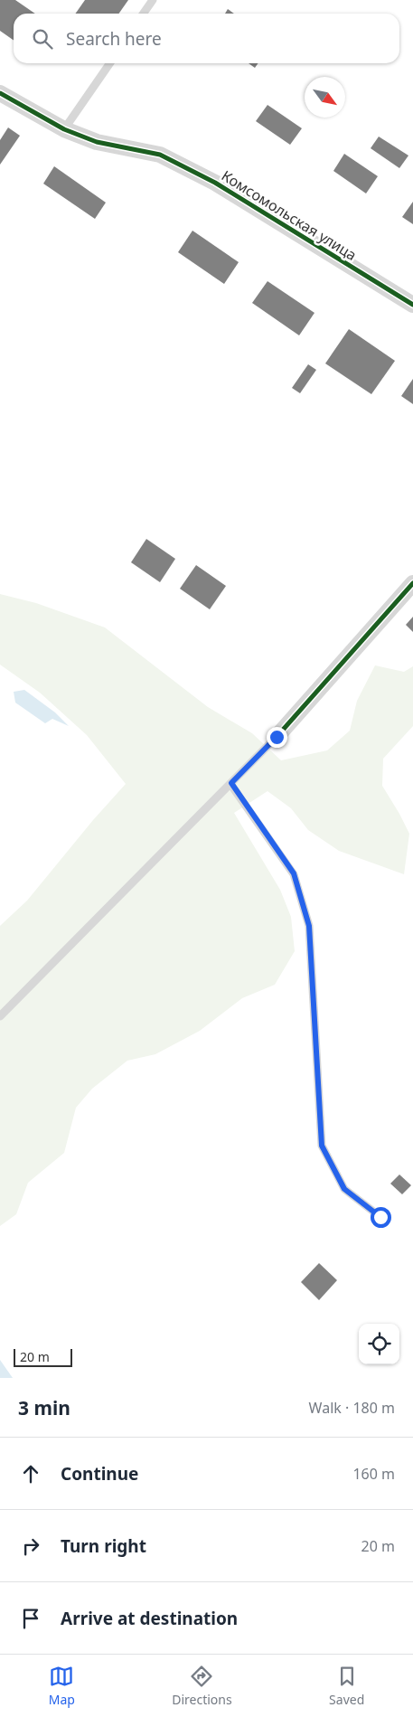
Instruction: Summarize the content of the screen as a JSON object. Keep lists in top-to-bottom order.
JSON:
{
  "streets": {
    "street": ["Комсомольская улица"]
  },
  "scale_bar": "20 m",
  "north": "bottom right",
  "page": {
    "search": "Search here",
    "scale": "20 m",
    "heading": ["3 min", "Walk · 180 m"],
    "list": [
      ["Continue", "160 m"],
      ["Turn right", "20 m"],
      "Arrive at destination"
    ],
    "nav": ["Map", "Directions", "Saved"]
  }
}
